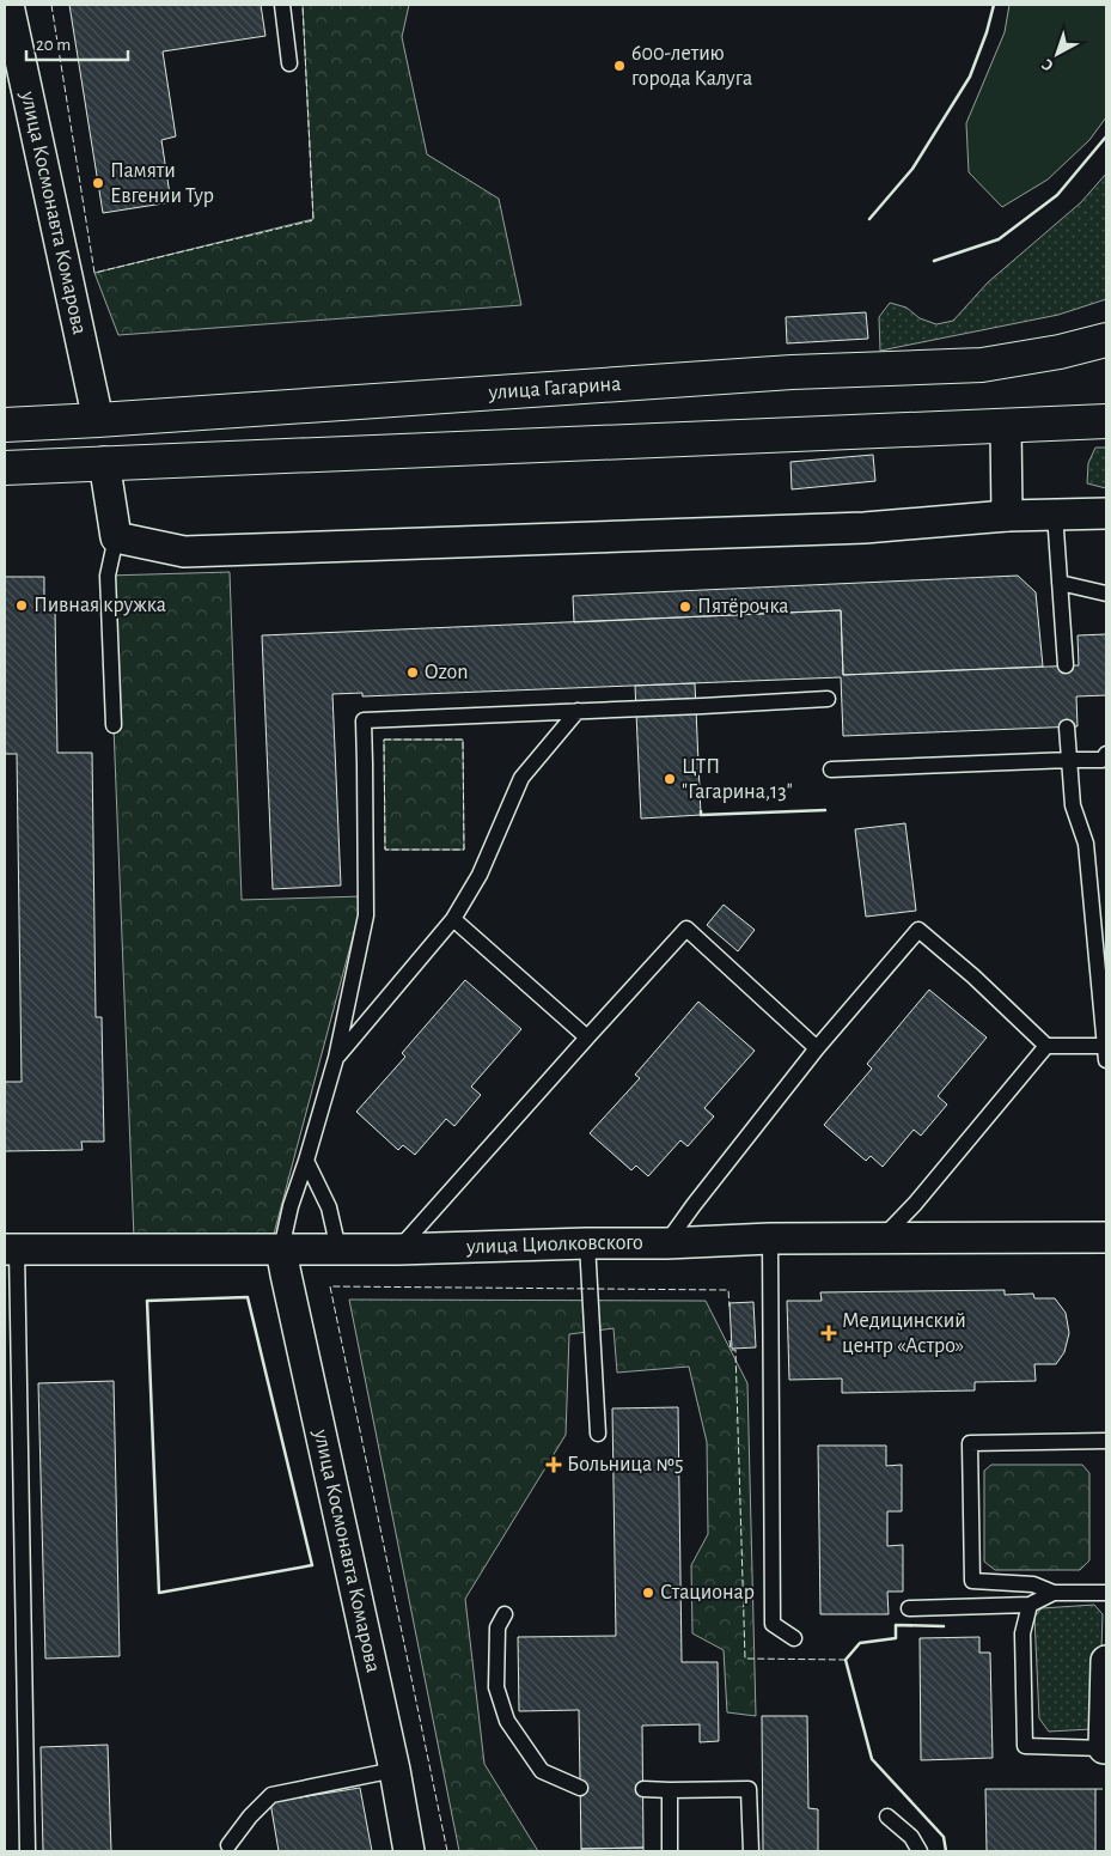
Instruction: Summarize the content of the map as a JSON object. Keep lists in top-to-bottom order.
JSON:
{
  "streets": {
    "main road": ["улица Гагарина"],
    "street": ["улица Космонавта Комарова", "улица Циолковского"]
  },
  "crossings": [
    ["улица Космонавта Комарова", "улица Гагарина"],
    ["улица Космонавта Комарова", "улица Циолковского"]
  ],
  "places": {
    "other": [
      "600-летию города Калуга",
      "Памяти Евгении Тур",
      "Пивная кружка",
      "Пятёрочка",
      "Ozon",
      "ЦТП \"Гагарина,13\"",
      "Стационар"
    ],
    "health": ["Медицинский центр «Астро»", "Больница №5"]
  },
  "scale_bar": "20 m",
  "north": "bottom left"
}
